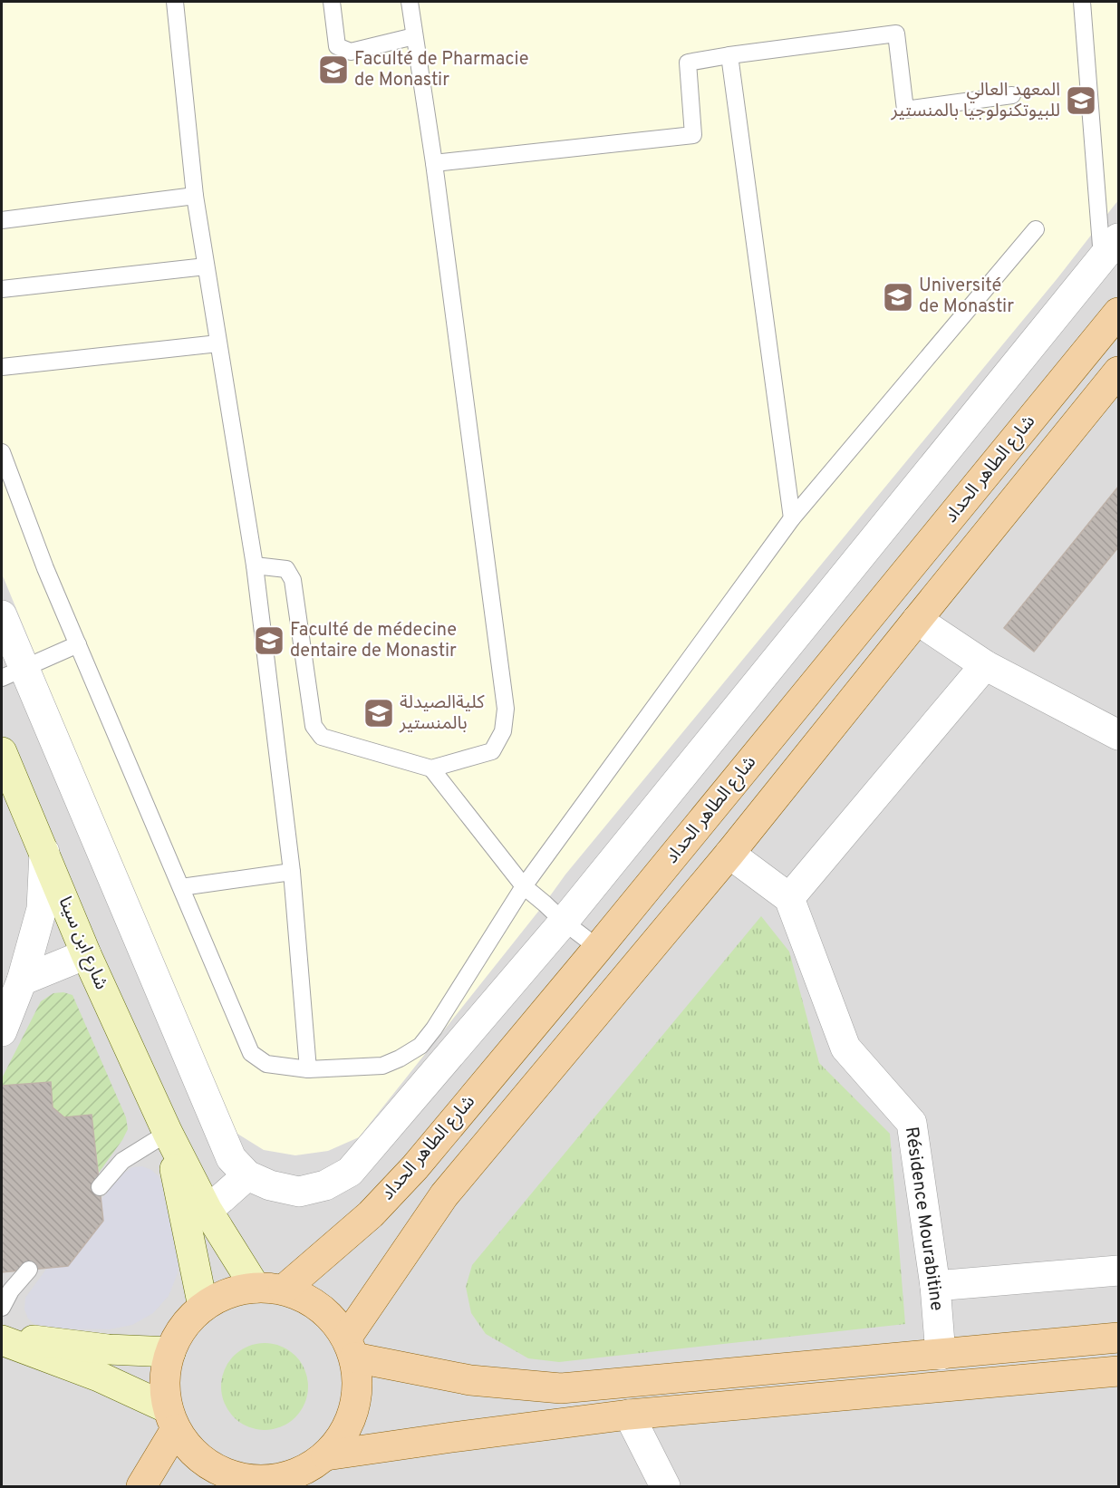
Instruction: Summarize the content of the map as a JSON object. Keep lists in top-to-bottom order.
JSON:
{
  "streets": {
    "main road": ["شارع الطاهر الحداد", "شارع ابن سينا"],
    "street": ["Résidence Mourabitine"]
  },
  "crossings": [
    ["شارع الطاهر الحداد", "شارع ابن سينا"]
  ],
  "places": {
    "school or university": [
      "Faculté de Pharmacie de Monastir",
      "المعهد العالي للبيوتكنولوجيا بالمنستير",
      "Université de Monastir",
      "Faculté de médecine dentaire de Monastir",
      "كليةالصيدلة بالمنستير"
    ]
  }
}
